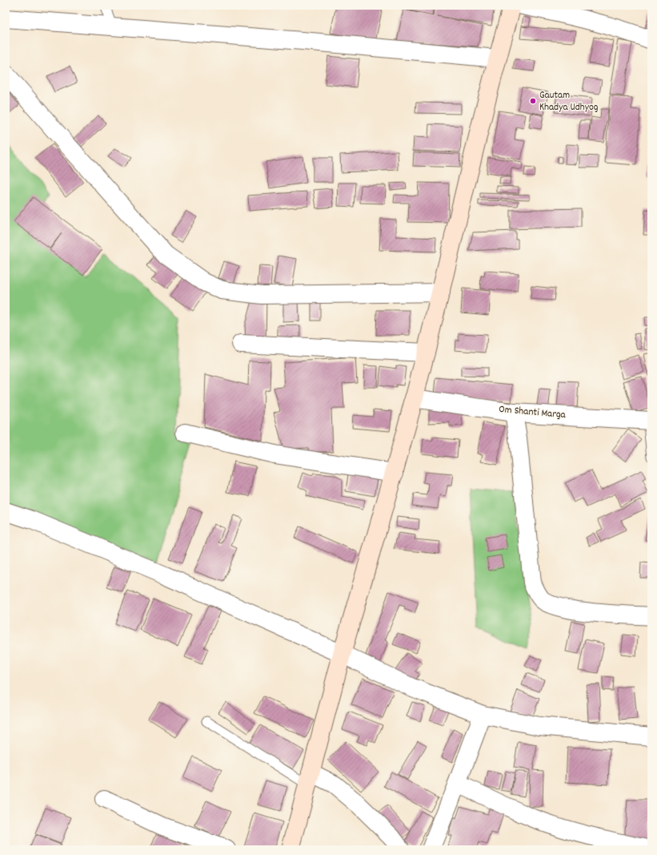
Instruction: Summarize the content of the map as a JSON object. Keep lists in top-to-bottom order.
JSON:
{
  "streets": {
    "street": ["Om Shanti Marga"]
  },
  "places": ["Gautam Khadya Udhyog"]
}
